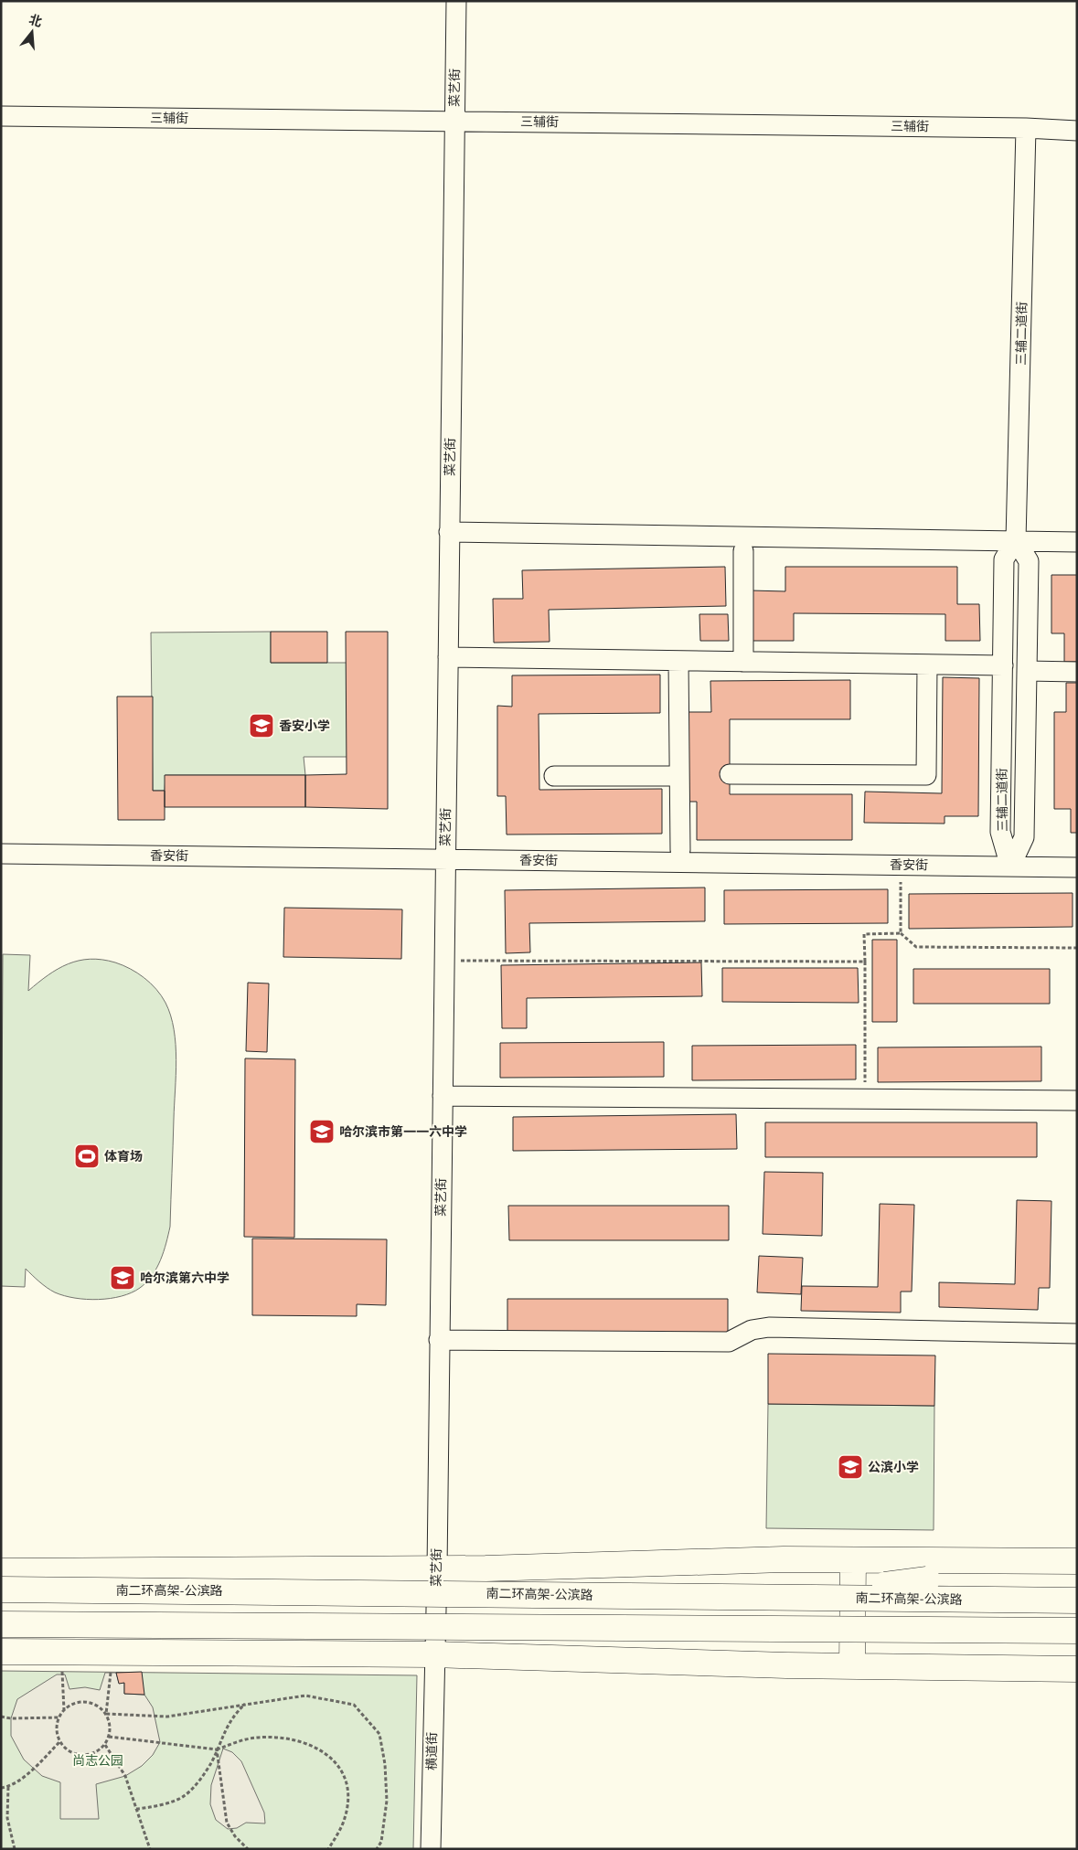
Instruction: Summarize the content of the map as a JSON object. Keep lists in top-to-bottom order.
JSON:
{
  "streets": {
    "highway": ["南二环高架-公滨路"],
    "street": [
      "菜艺街",
      "三辅街",
      "三辅二道街",
      "香安街",
      "横道街"
    ]
  },
  "crossings": [
    ["菜艺街", "三辅街"],
    ["菜艺街", "香安街"],
    ["菜艺街", "横道街"],
    ["三辅街", "三辅二道街"],
    ["三辅二道街", "香安街"]
  ],
  "parks": ["尚志公园"],
  "places": {
    "school or university": [
      "香安小学",
      "哈尔滨市第一一六中学",
      "哈尔滨第六中学",
      "公滨小学"
    ],
    "sports": ["体育场"]
  },
  "north": "top"
}
